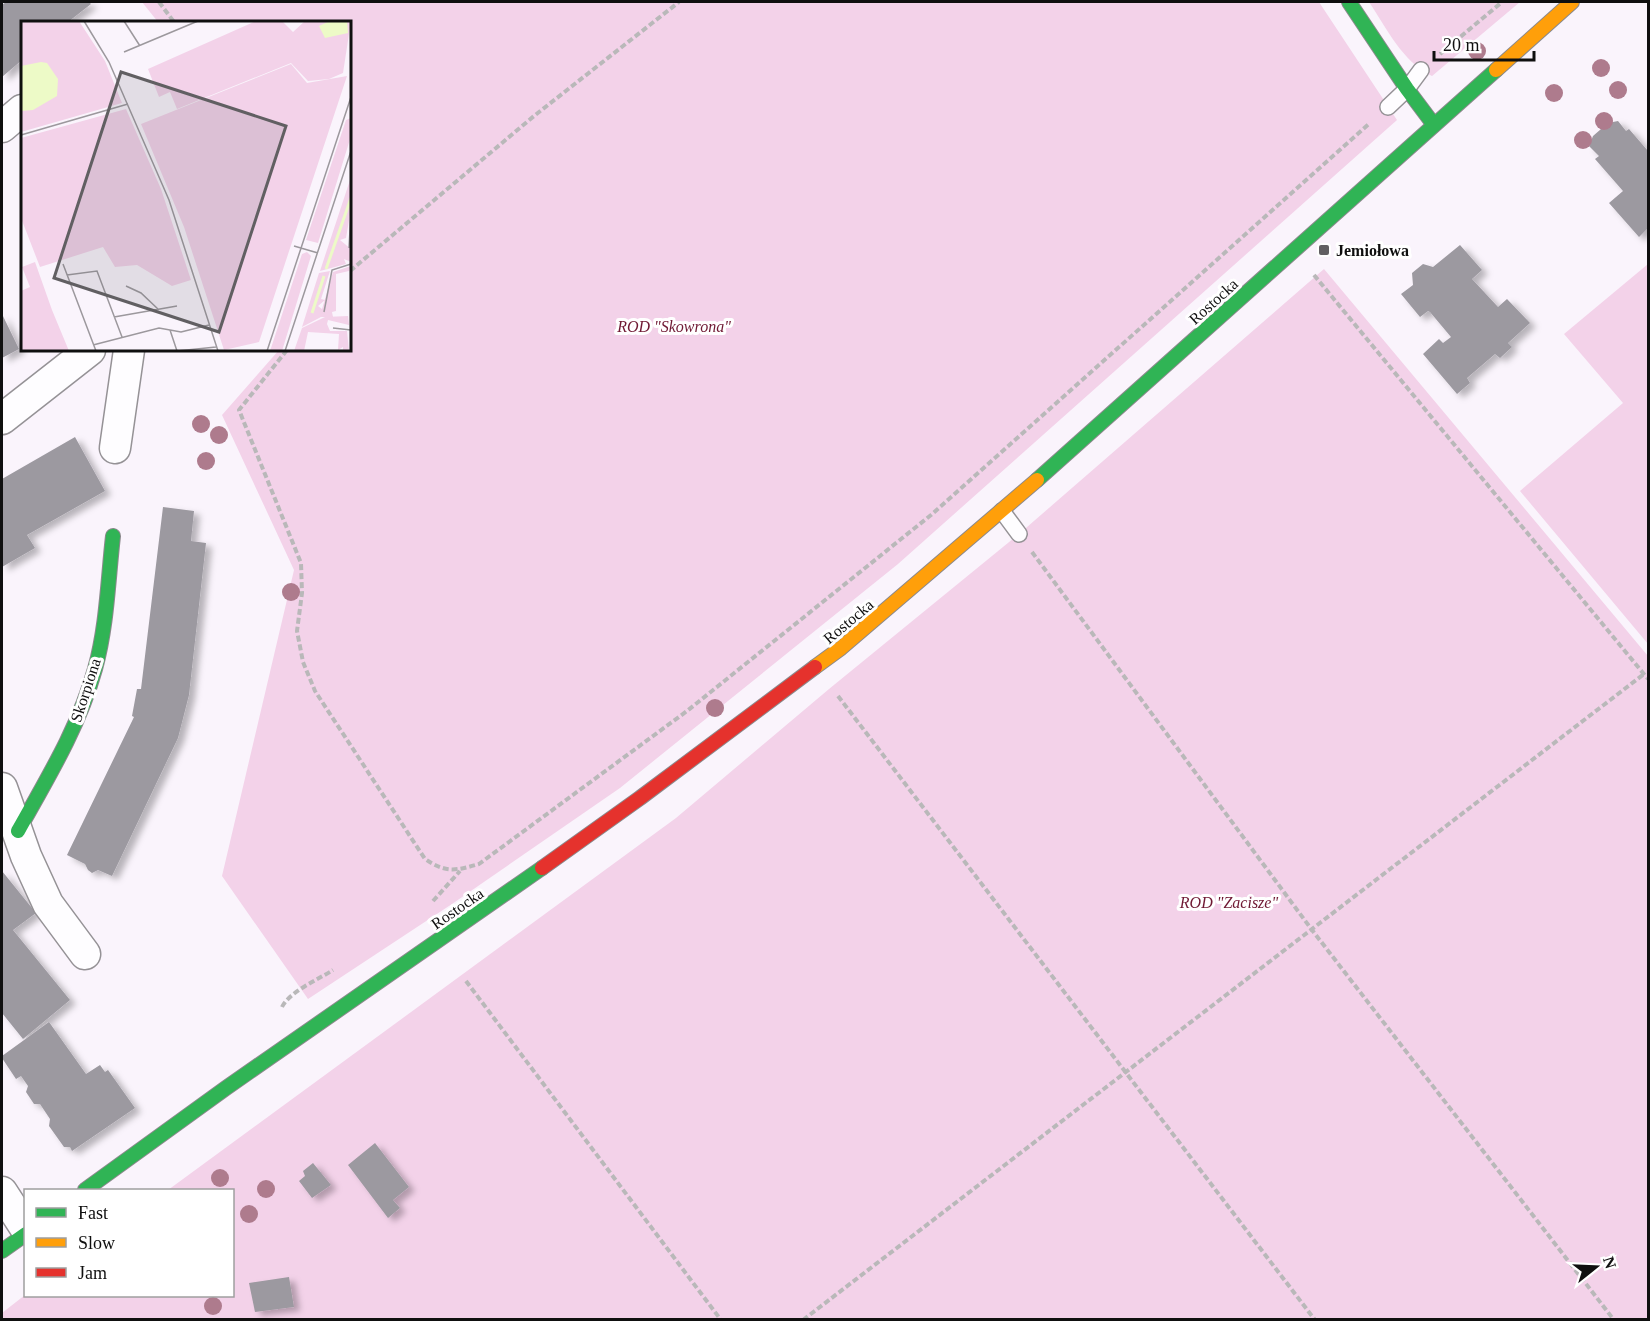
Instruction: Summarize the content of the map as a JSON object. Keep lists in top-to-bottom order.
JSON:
{
  "streets": {
    "street": ["Rostocka", "Skorpiona"]
  },
  "parks": ["ROD \"Skowrona\"", "ROD \"Zacisze\""],
  "places": {
    "transit": ["Jemiołowa"]
  },
  "legend": ["Fast", "Slow", "Jam"],
  "scale_bar": "20 m",
  "north": "right"
}
